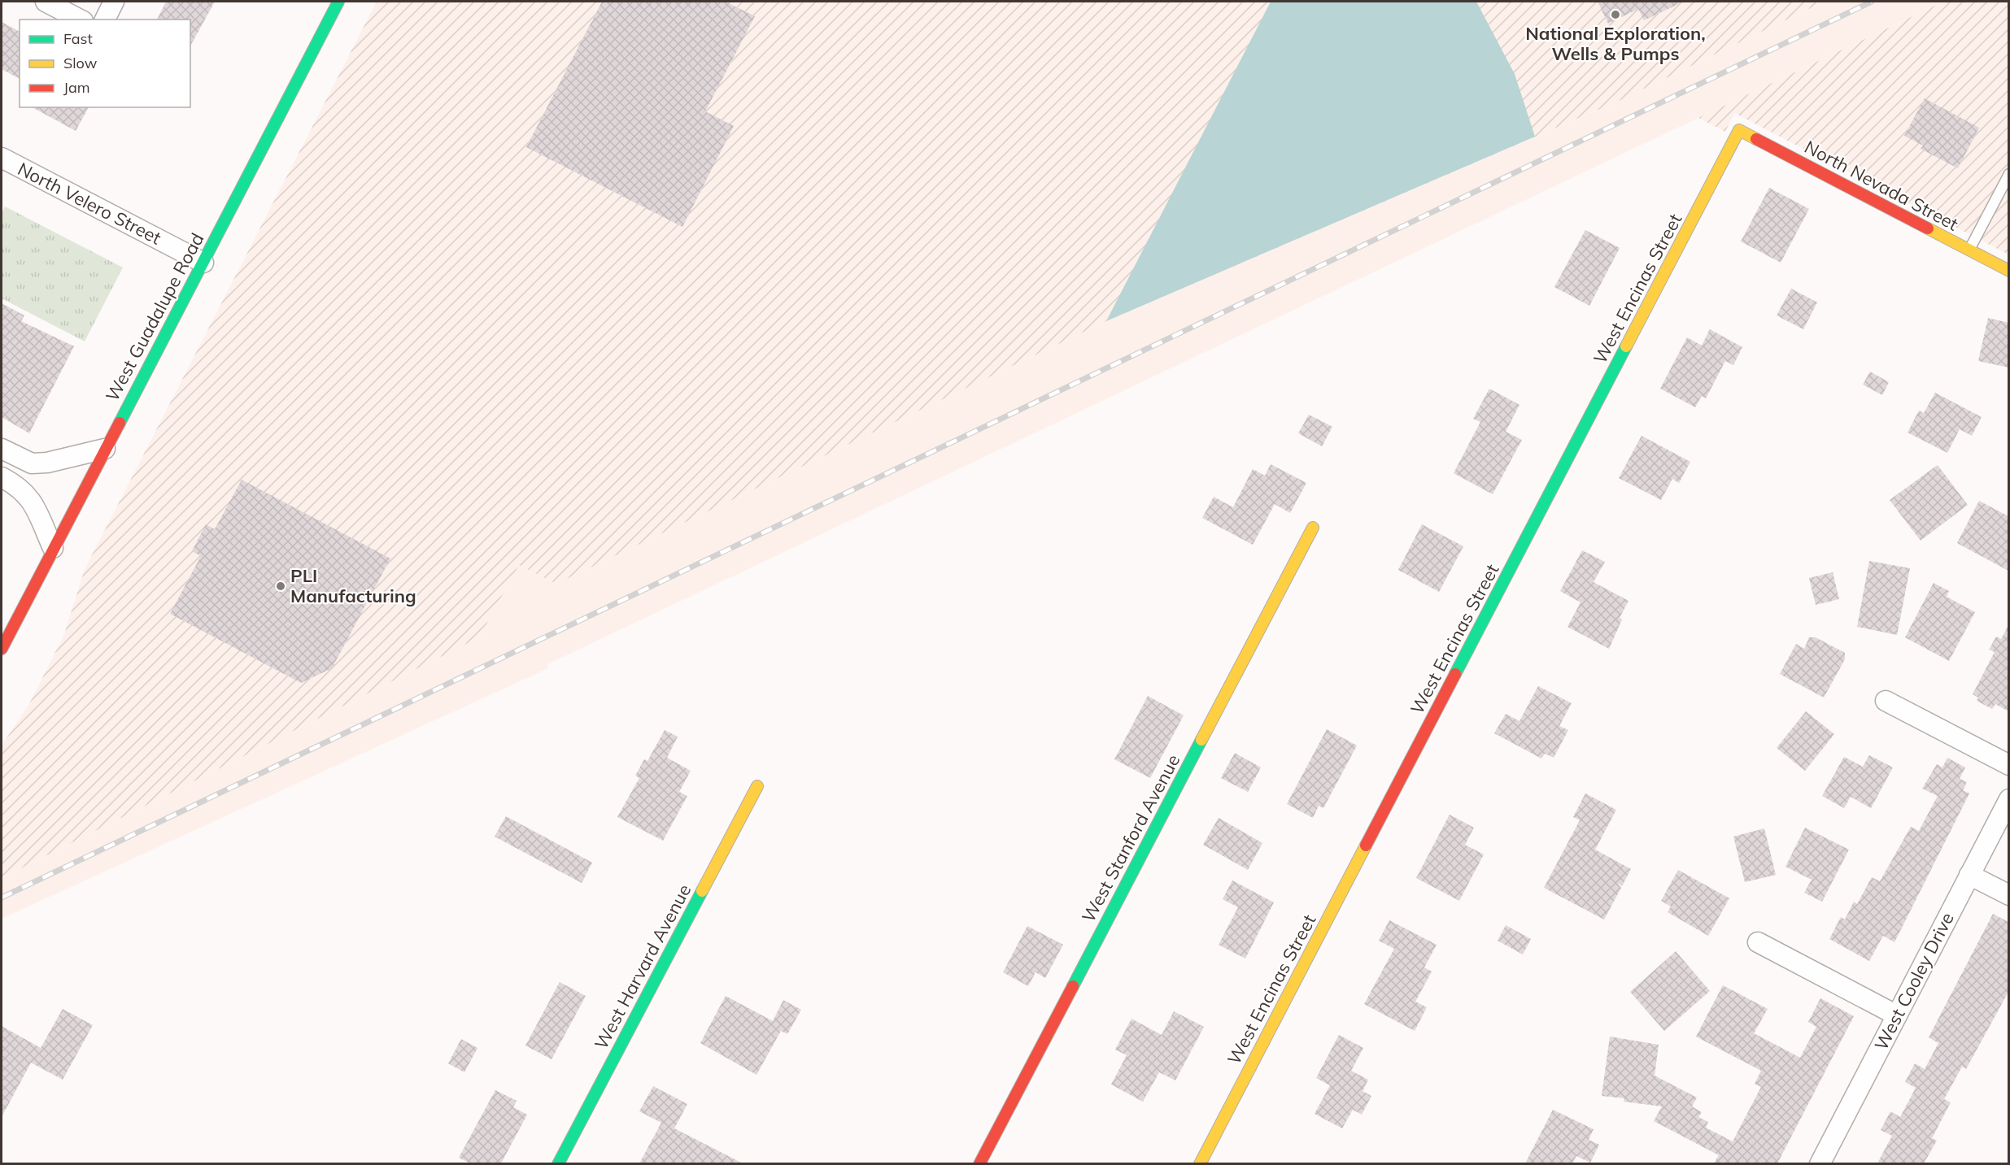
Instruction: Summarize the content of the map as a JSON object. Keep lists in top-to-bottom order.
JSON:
{
  "streets": {
    "street": [
      "North Nevada Street",
      "North Velero Street",
      "West Encinas Street",
      "West Guadalupe Road",
      "West Stanford Avenue",
      "West Harvard Avenue",
      "West Cooley Drive"
    ]
  },
  "crossings": [
    ["North Nevada Street", "West Encinas Street"],
    ["North Velero Street", "West Guadalupe Road"]
  ],
  "places": ["National Exploration, Wells & Pumps", "PLI Manufacturing"],
  "legend": ["Fast", "Slow", "Jam"]
}
